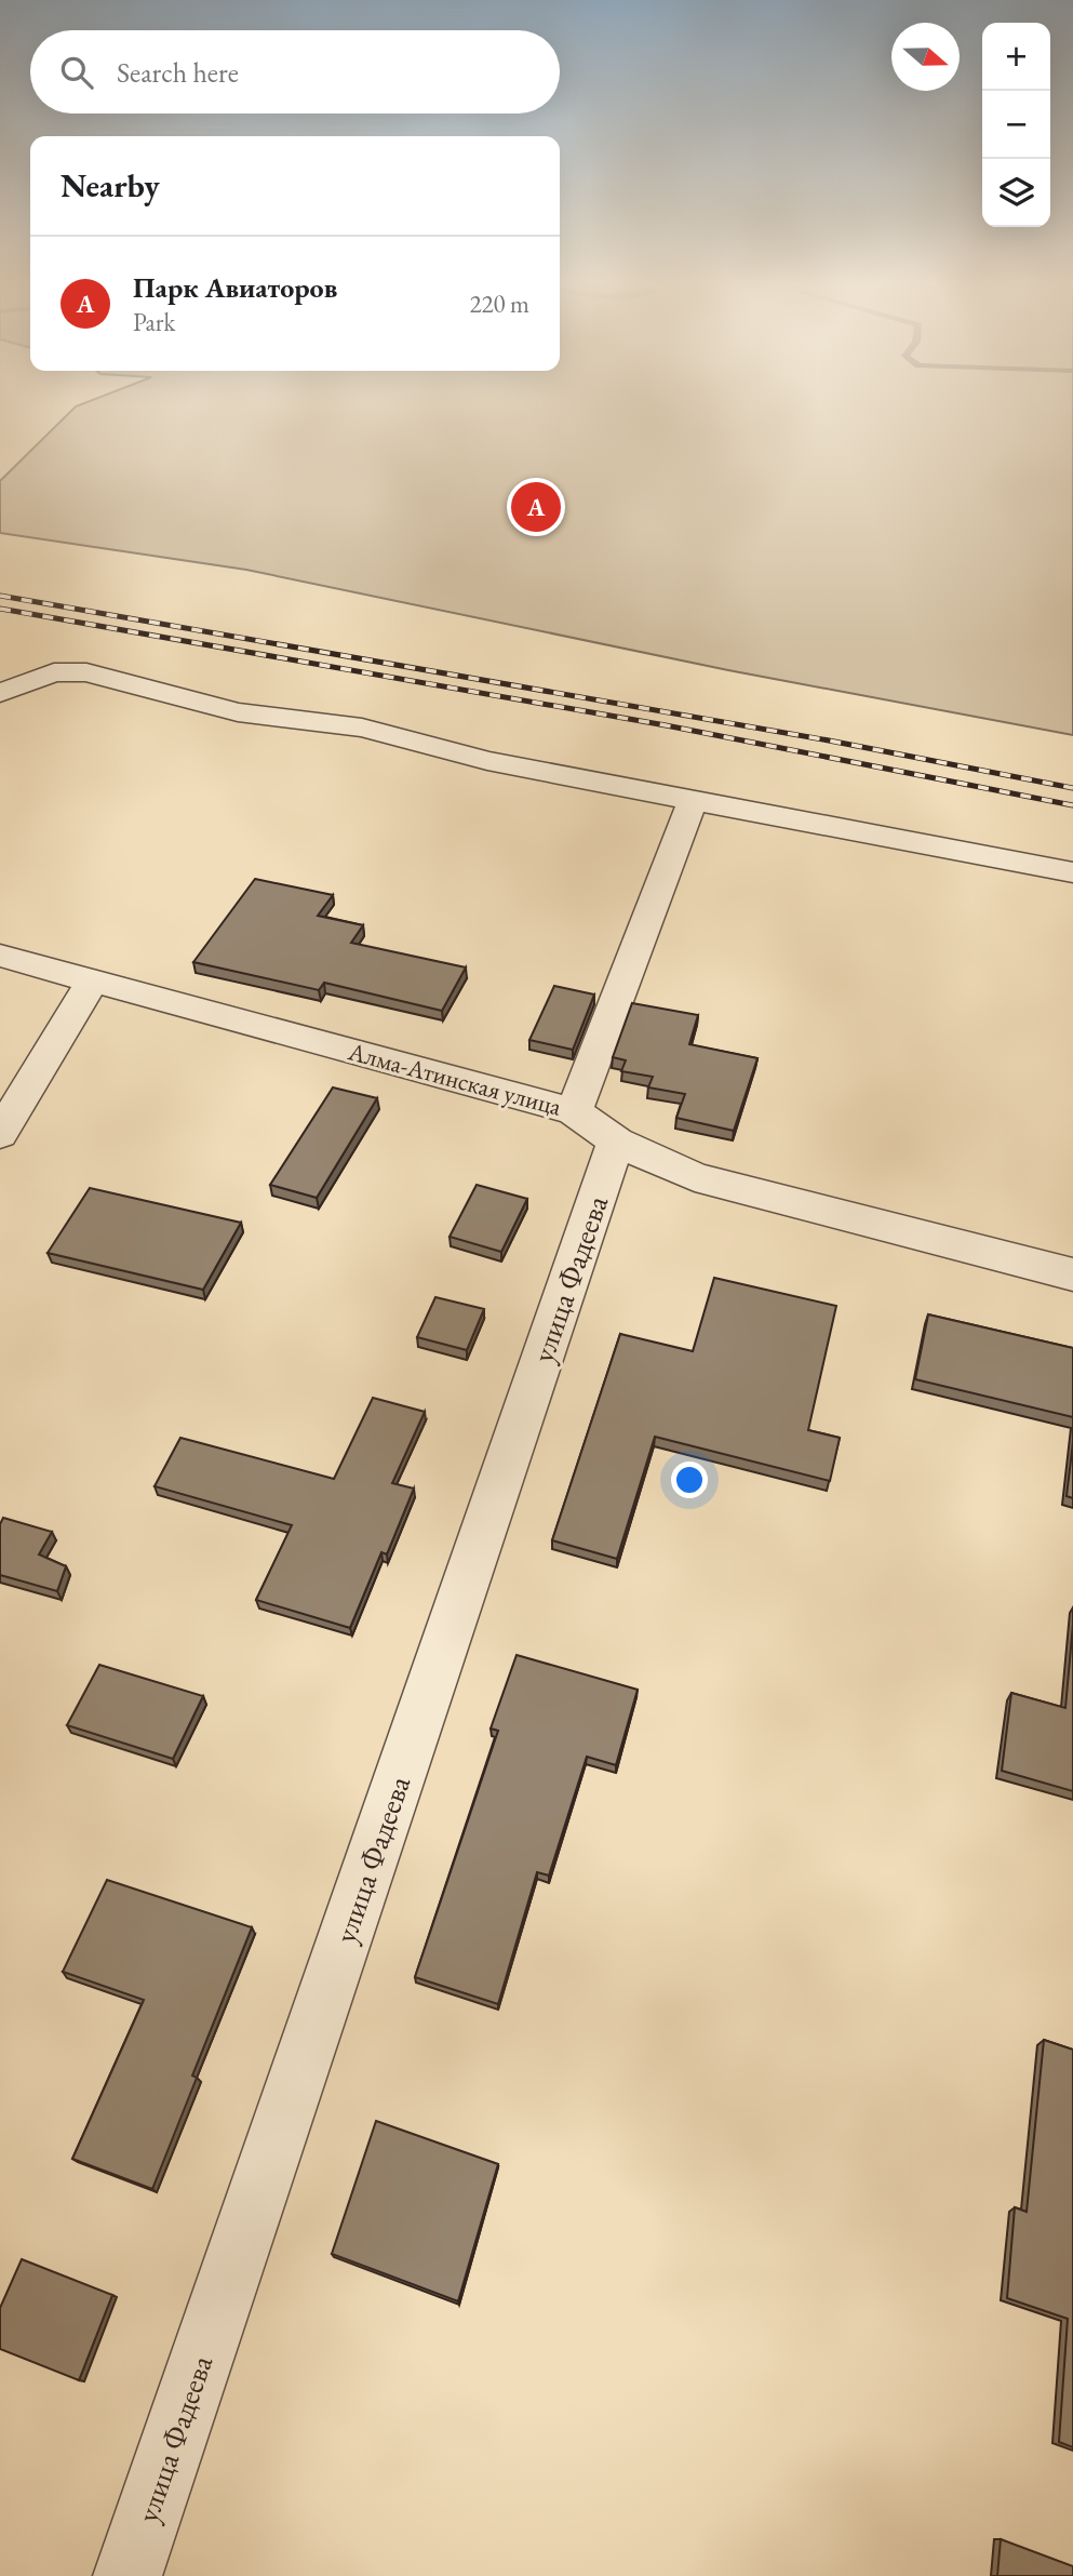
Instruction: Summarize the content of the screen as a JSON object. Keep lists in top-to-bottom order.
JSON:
{
  "streets": {
    "street": ["Алма-Атинская улица", "улица Фадеева"]
  },
  "crossings": [
    ["Алма-Атинская улица", "улица Фадеева"]
  ],
  "north": "right",
  "page": {
    "map_buttons": ["+", "−"],
    "search": "Search here",
    "heading": "Nearby",
    "list": [
      {
        "mark": "A",
        "name": "Парк Авиаторов",
        "note": "Park",
        "value": "220 m"
      }
    ],
    "pins": "A"
  }
}
